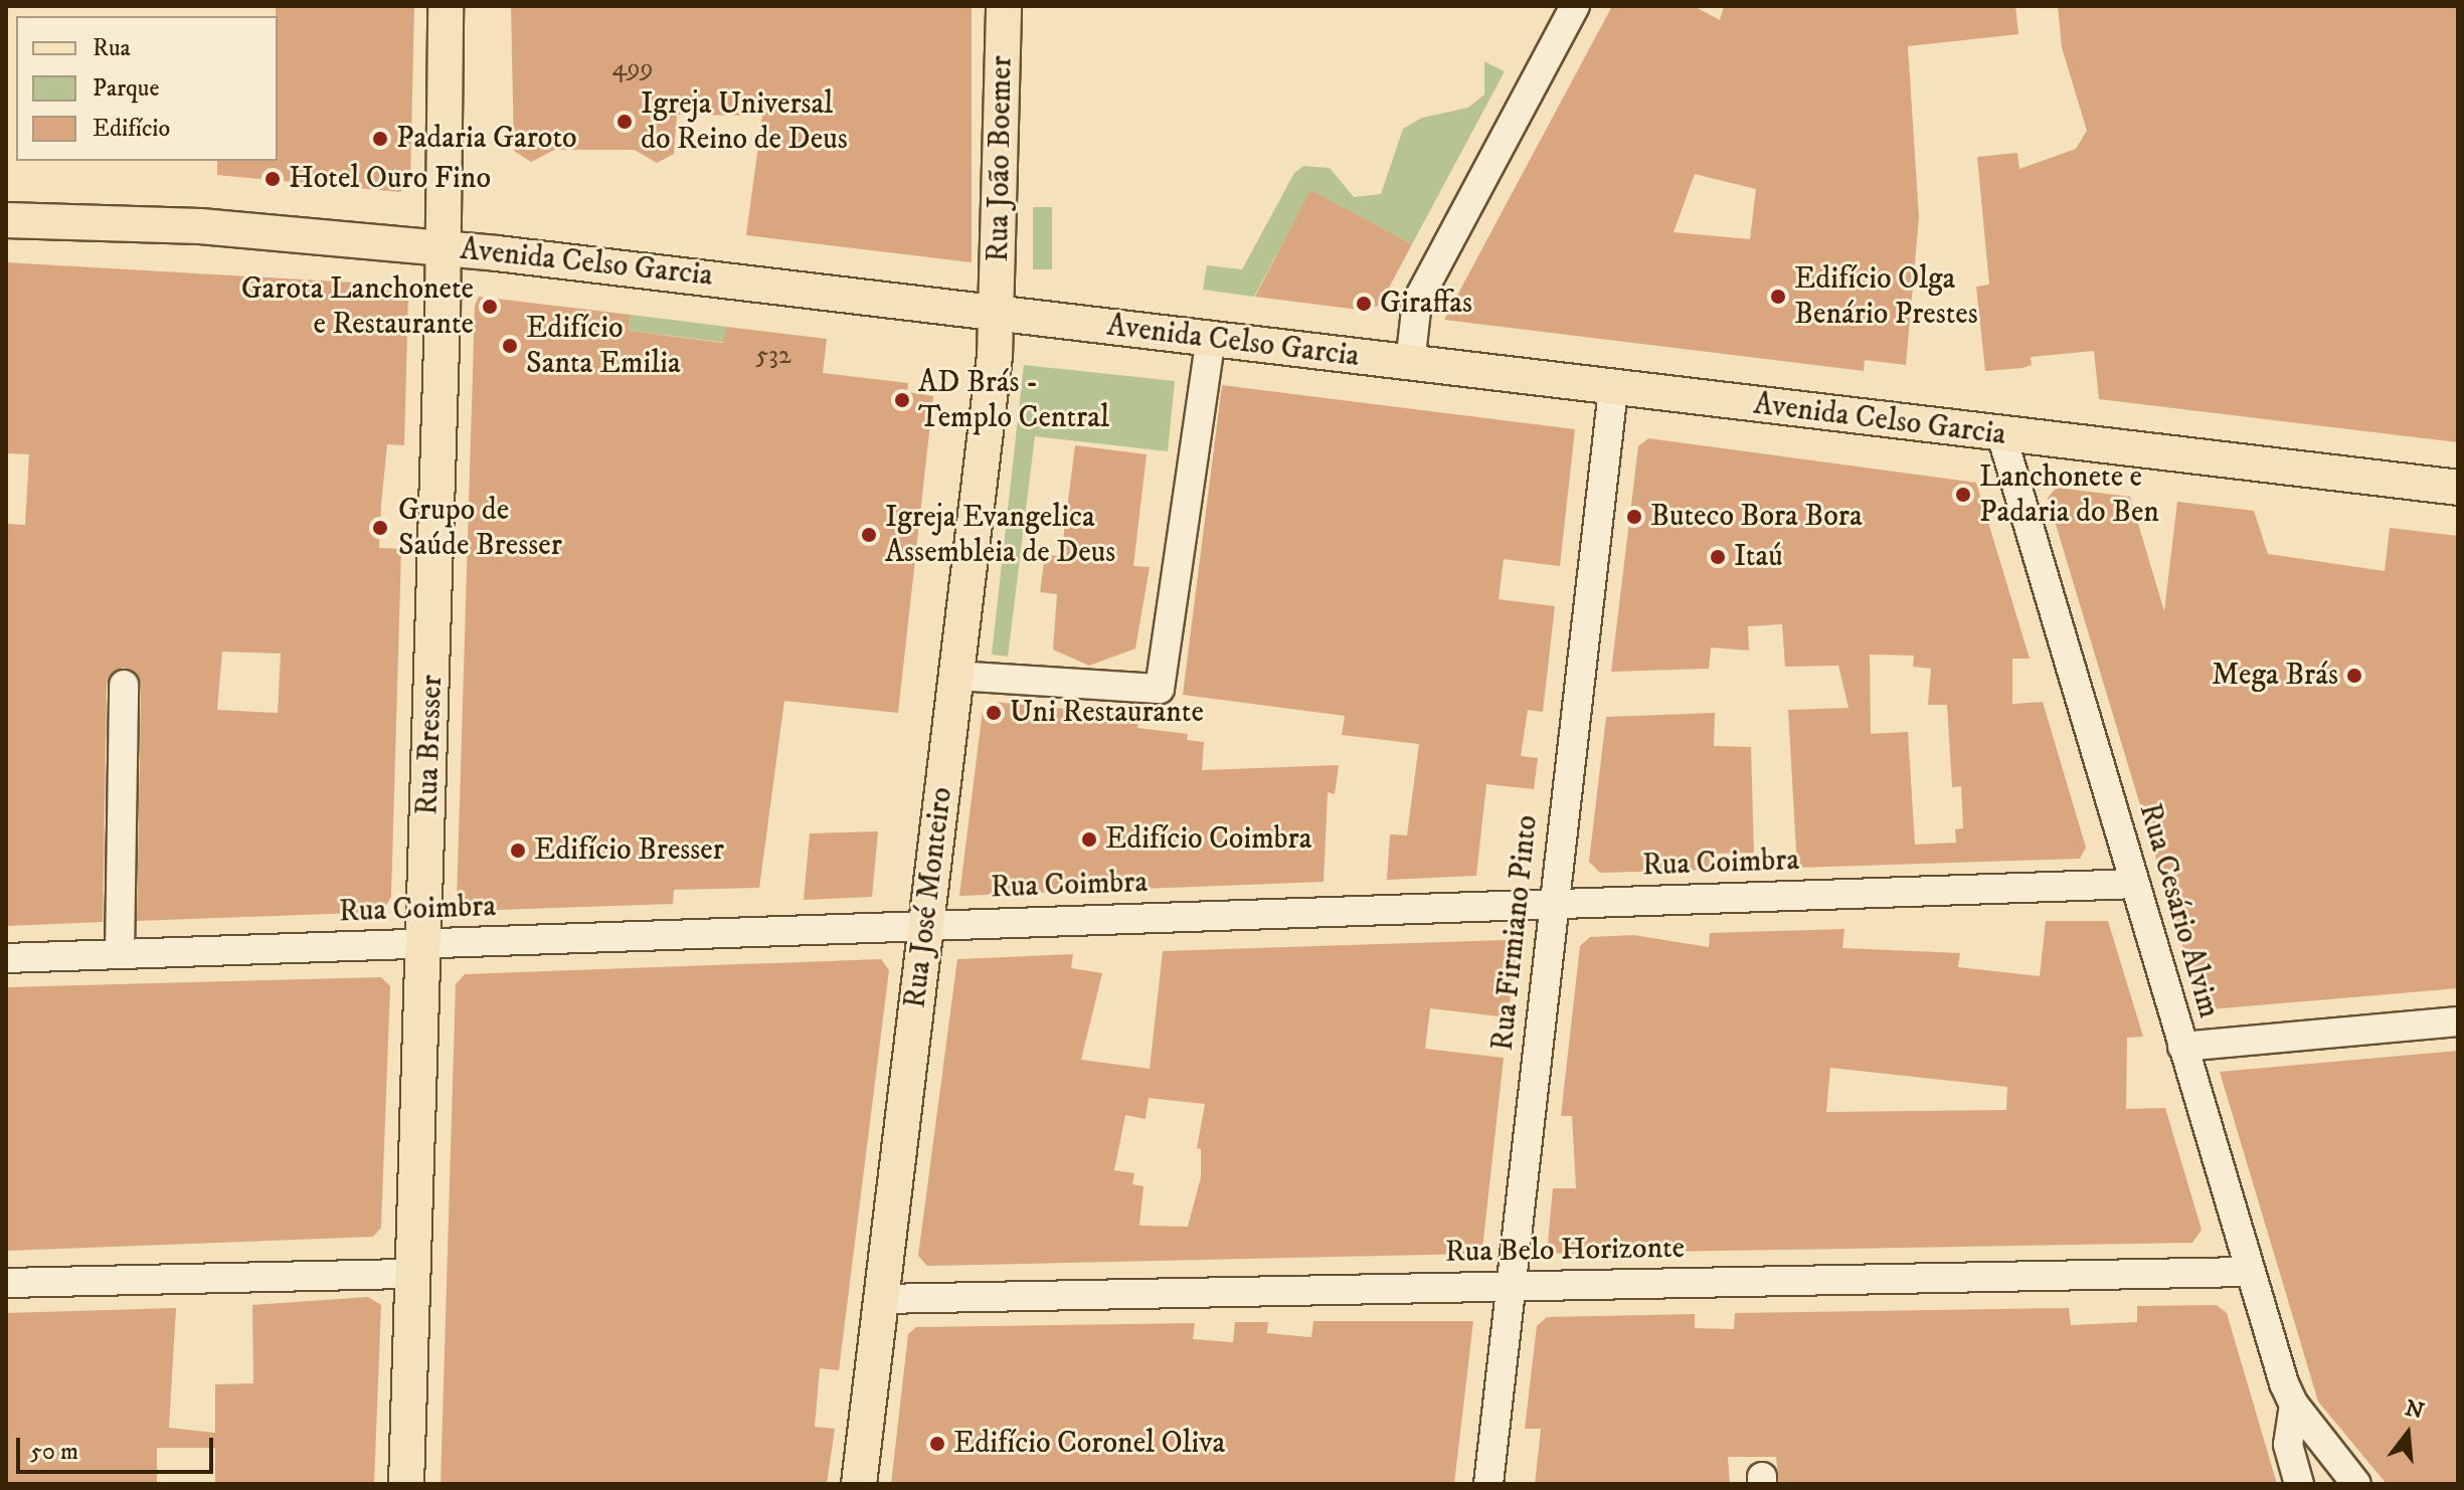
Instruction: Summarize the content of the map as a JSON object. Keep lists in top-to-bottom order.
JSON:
{
  "streets": {
    "main road": [
      "Rua João Boemer",
      "Avenida Celso Garcia",
      "Rua Bresser",
      "Rua José Monteiro"
    ],
    "street": [
      "Rua Coimbra",
      "Rua Cesário Alvim",
      "Rua Firmiano Pinto",
      "Rua Belo Horizonte"
    ]
  },
  "crossings": [
    ["Rua João Boemer", "Avenida Celso Garcia"],
    ["Rua João Boemer", "Rua José Monteiro"],
    ["Avenida Celso Garcia", "Rua Bresser"],
    ["Avenida Celso Garcia", "Rua José Monteiro"],
    ["Avenida Celso Garcia", "Rua Cesário Alvim"],
    ["Avenida Celso Garcia", "Rua Firmiano Pinto"],
    ["Rua Bresser", "Rua Coimbra"],
    ["Rua Coimbra", "Rua José Monteiro"],
    ["Rua Coimbra", "Rua Cesário Alvim"],
    ["Rua Coimbra", "Rua Firmiano Pinto"],
    ["Rua José Monteiro", "Rua Belo Horizonte"],
    ["Rua Cesário Alvim", "Rua Belo Horizonte"],
    ["Rua Firmiano Pinto", "Rua Belo Horizonte"]
  ],
  "places": [
    "Igreja Universal do Reino de Deus",
    "Padaria Garoto",
    "Hotel Ouro Fino",
    "Edifício Olga Benário Prestes",
    "Giraffas",
    "Garota Lanchonete e Restaurante",
    "Edifício Santa Emilia",
    "AD Brás - Templo Central",
    "Lanchonete e Padaria do Ben",
    "Buteco Bora Bora",
    "Grupo de Saúde Bresser",
    "Igreja Evangelica Assembleia de Deus",
    "Itaú",
    "Mega Brás",
    "Uni Restaurante",
    "Edifício Coimbra",
    "Edifício Bresser",
    "Edifício Coronel Oliva"
  ],
  "house_numbers": ["499", "532"],
  "legend": ["Rua", "Parque", "Edifício"],
  "scale_bar": "50 m",
  "north": "top"
}
